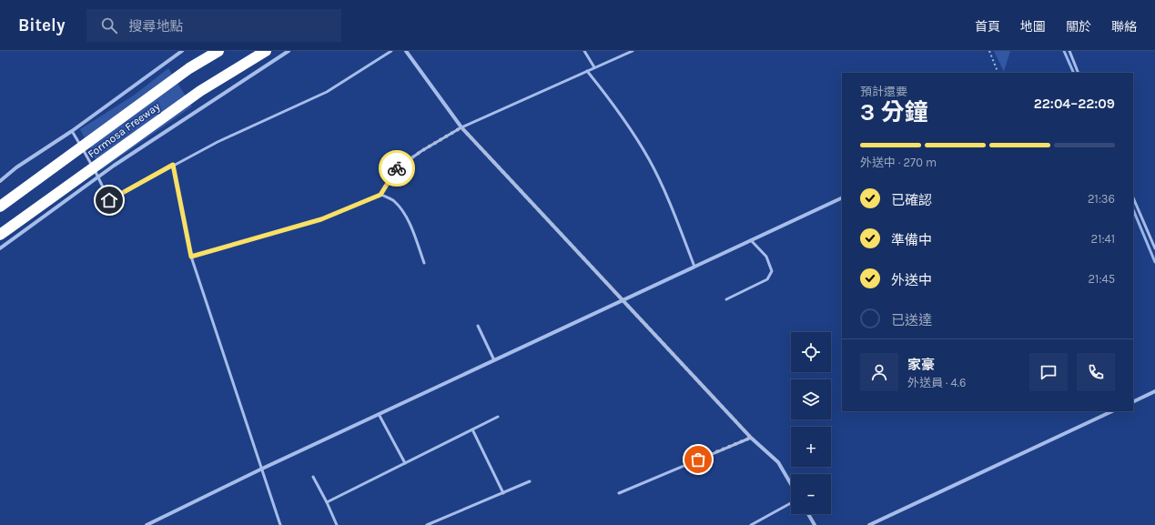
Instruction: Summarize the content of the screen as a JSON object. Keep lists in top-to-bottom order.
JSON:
{
  "streets": {
    "highway": ["Formosa Freeway"]
  },
  "page": {
    "header": "Bitely",
    "search": "搜尋地點",
    "nav": [
      "首頁",
      "地圖",
      "關於",
      "聯絡"
    ],
    "heading": ["3 分鐘", "預計還要", "22:04–22:09"],
    "panel": ["家豪", "外送員 · 4.6"],
    "bar": "外送中 · 270 m",
    "list": [
      ["已確認", "21:36"],
      ["準備中", "21:41"],
      ["外送中", "21:45"],
      "已送達"
    ],
    "map_buttons": ["+", "−"]
  }
}
